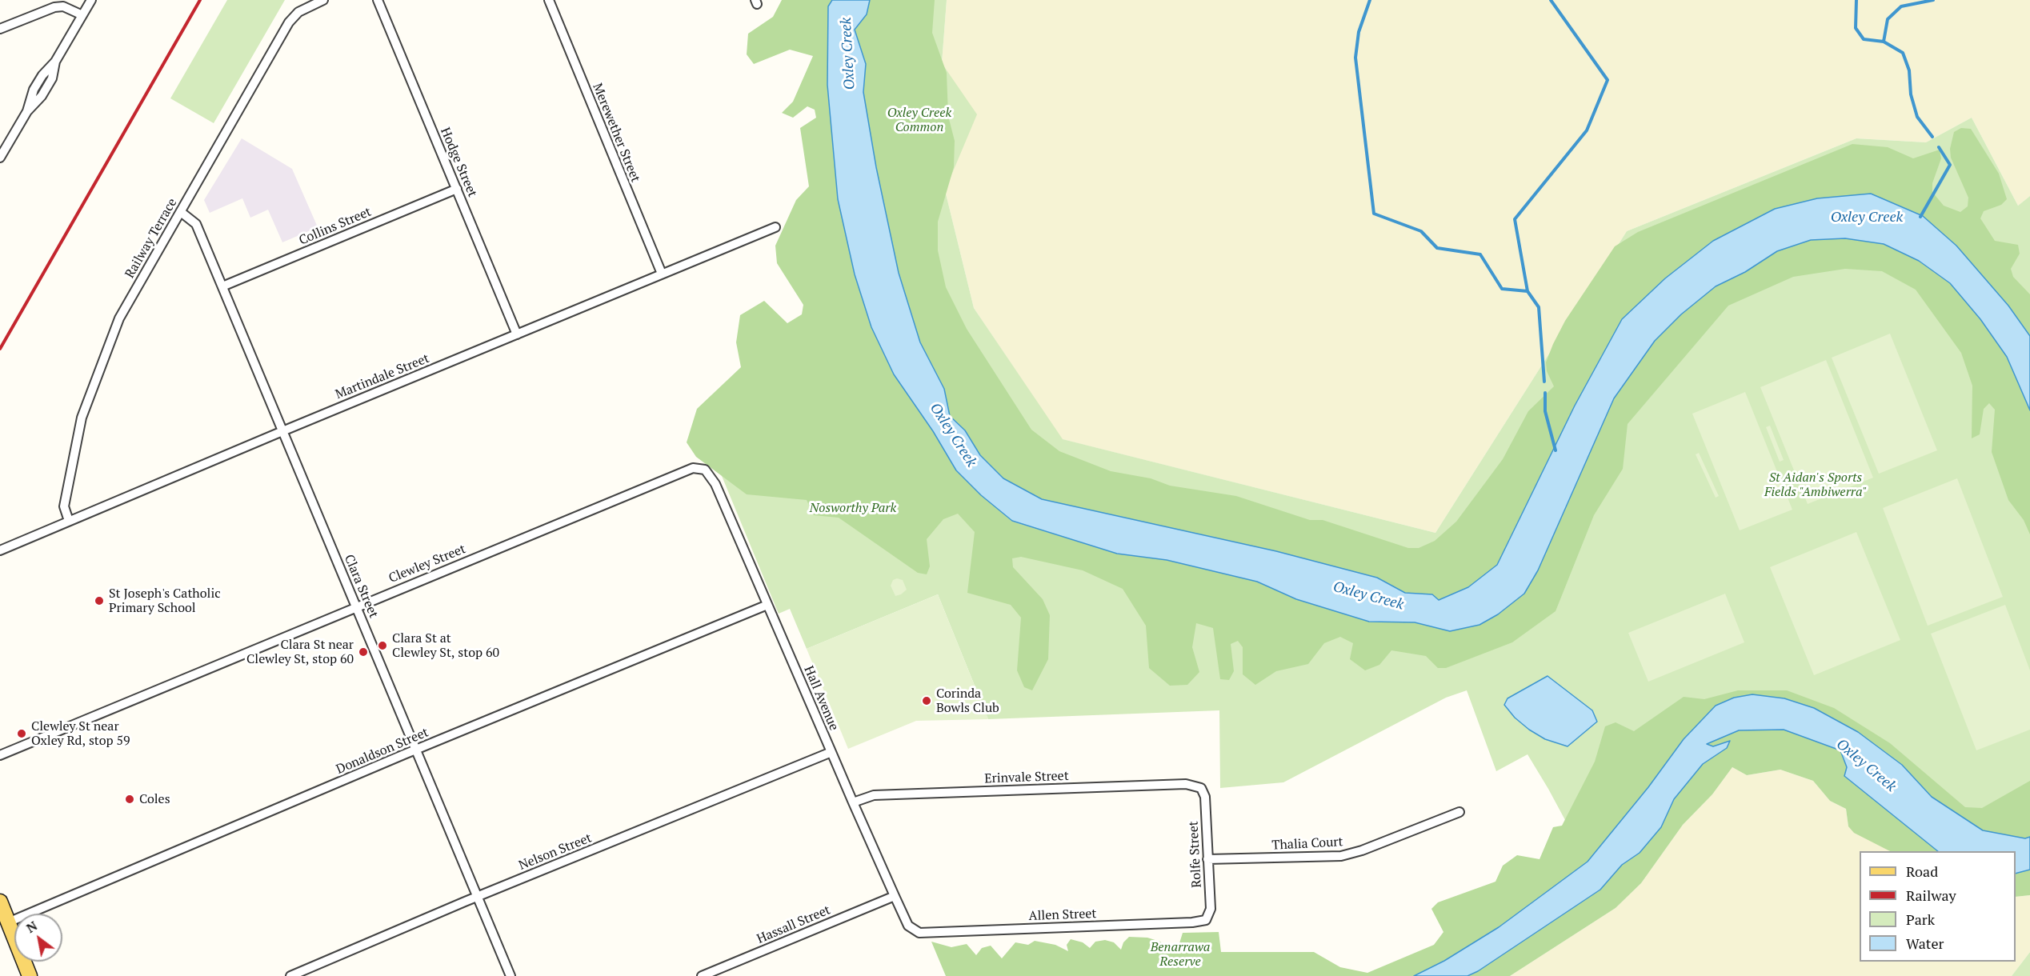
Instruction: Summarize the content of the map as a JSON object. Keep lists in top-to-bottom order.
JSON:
{
  "streets": {
    "street": [
      "Merewether Street",
      "Hodge Street",
      "Collins Street",
      "Railway Terrace",
      "Martindale Street",
      "Clewley Street",
      "Clara Street",
      "Hall Avenue",
      "Donaldson Street",
      "Erinvale Street",
      "Thalia Court",
      "Nelson Street",
      "Rolfe Street",
      "Allen Street",
      "Hassall Street"
    ]
  },
  "crossings": [
    ["Merewether Street", "Martindale Street"],
    ["Hodge Street", "Collins Street"],
    ["Hodge Street", "Martindale Street"],
    ["Collins Street", "Clara Street"],
    ["Railway Terrace", "Martindale Street"],
    ["Railway Terrace", "Clara Street"],
    ["Martindale Street", "Clara Street"],
    ["Clewley Street", "Clara Street"],
    ["Clewley Street", "Hall Avenue"],
    ["Clara Street", "Donaldson Street"],
    ["Clara Street", "Nelson Street"],
    ["Hall Avenue", "Donaldson Street"],
    ["Hall Avenue", "Erinvale Street"],
    ["Hall Avenue", "Nelson Street"],
    ["Hall Avenue", "Allen Street"],
    ["Hall Avenue", "Hassall Street"],
    ["Erinvale Street", "Rolfe Street"],
    ["Thalia Court", "Rolfe Street"],
    ["Rolfe Street", "Allen Street"]
  ],
  "water": ["Oxley Creek"],
  "parks": [
    "Oxley Creek Common",
    "St Aidan's Sports Fields \"Ambiwerra\"",
    "Nosworthy Park",
    "Benarrawa Reserve"
  ],
  "places": [
    "St Joseph's Catholic Primary School",
    "Clara St at Clewley St, stop 60",
    "Clara St near Clewley St, stop 60",
    "Corinda Bowls Club",
    "Clewley St near Oxley Rd, stop 59",
    "Coles"
  ],
  "legend": [
    "Road",
    "Railway",
    "Park",
    "Water"
  ],
  "north": "top left"
}
